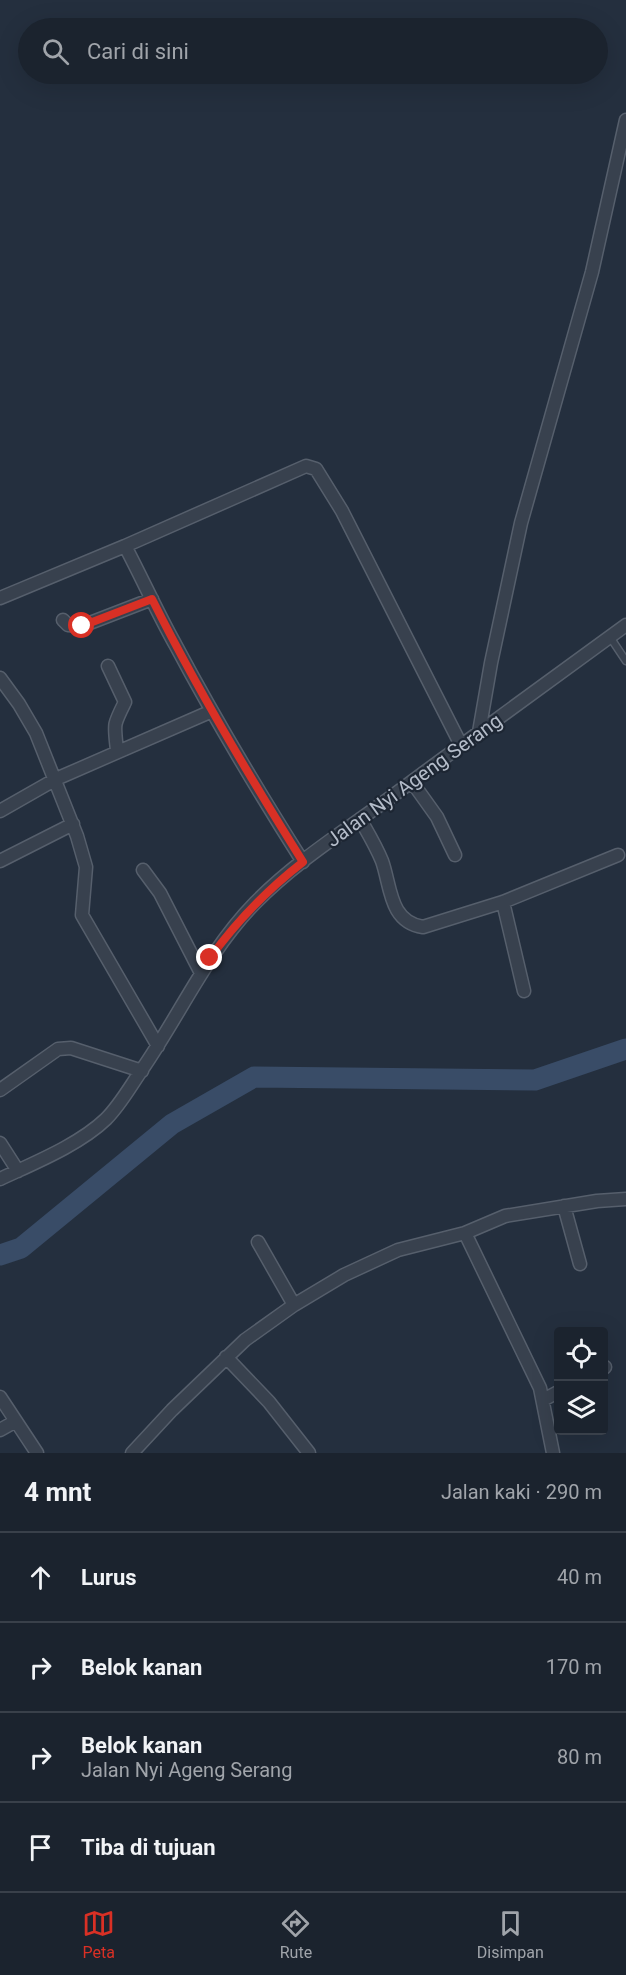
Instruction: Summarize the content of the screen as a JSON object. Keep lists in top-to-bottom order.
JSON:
{
  "streets": {
    "street": ["Jalan Nyi Ageng Serang"]
  },
  "page": {
    "search": "Cari di sini",
    "heading": ["4 mnt", "Jalan kaki · 290 m"],
    "list": [
      ["Lurus", "40 m"],
      ["Belok kanan", "170 m"],
      ["Belok kanan", "Jalan Nyi Ageng Serang", "80 m"],
      "Tiba di tujuan"
    ],
    "nav": ["Peta", "Rute", "Disimpan"]
  }
}
